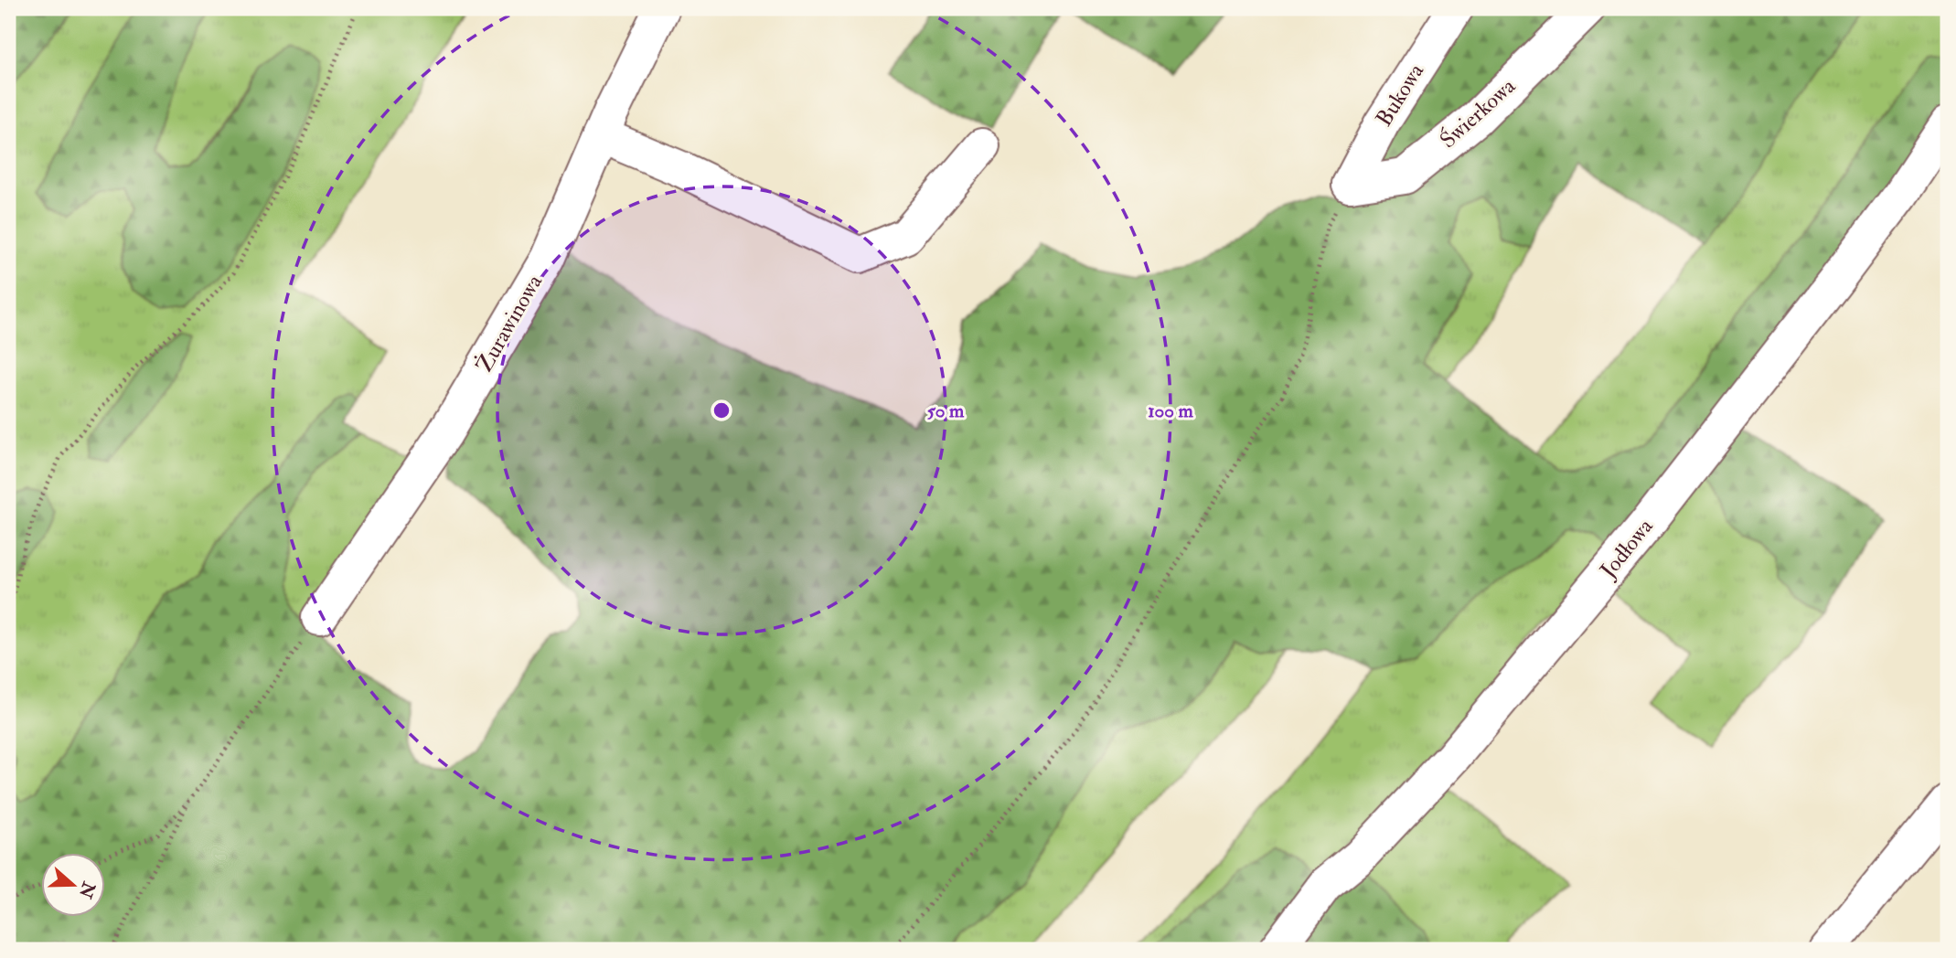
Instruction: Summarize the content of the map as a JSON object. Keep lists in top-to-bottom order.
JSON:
{
  "streets": {
    "street": [
      "Bukowa",
      "Świerkowa",
      "Żurawinowa",
      "Jodłowa"
    ]
  },
  "crossings": [
    ["Bukowa", "Świerkowa"]
  ],
  "north": "right",
  "rings": ["50 m", "100 m"]
}
